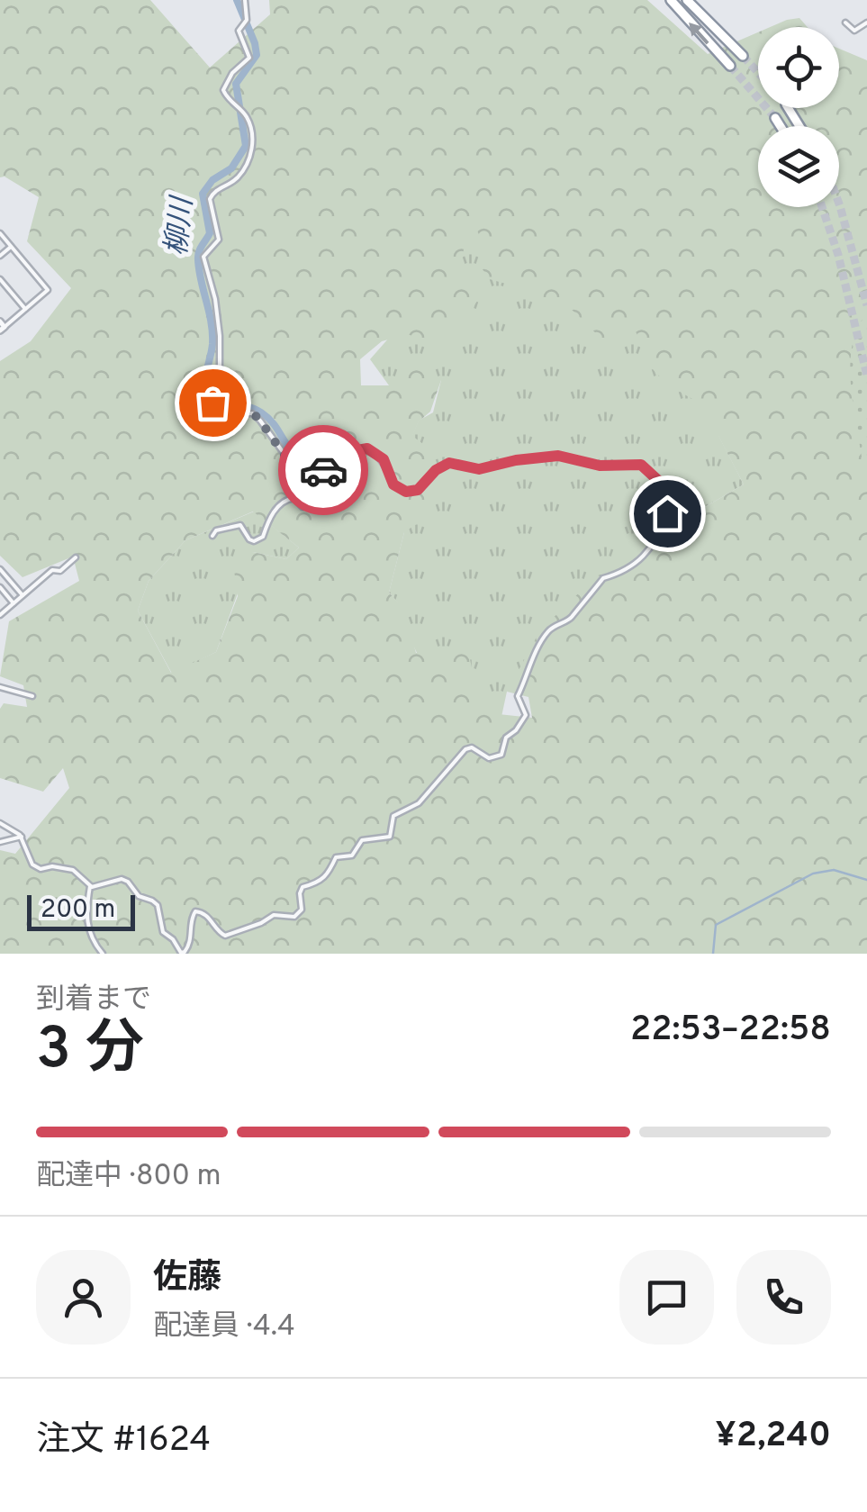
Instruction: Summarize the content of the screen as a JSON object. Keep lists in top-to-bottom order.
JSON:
{
  "water": ["柳川"],
  "scale_bar": "200 m",
  "page": {
    "scale": "200 m",
    "heading": ["3 分", "到着まで", "22:53–22:58"],
    "panel": [
      "佐藤",
      "配達員 · 4.4",
      "注文 #1624",
      "¥2,240"
    ],
    "bar": "配達中 · 800 m"
  }
}
